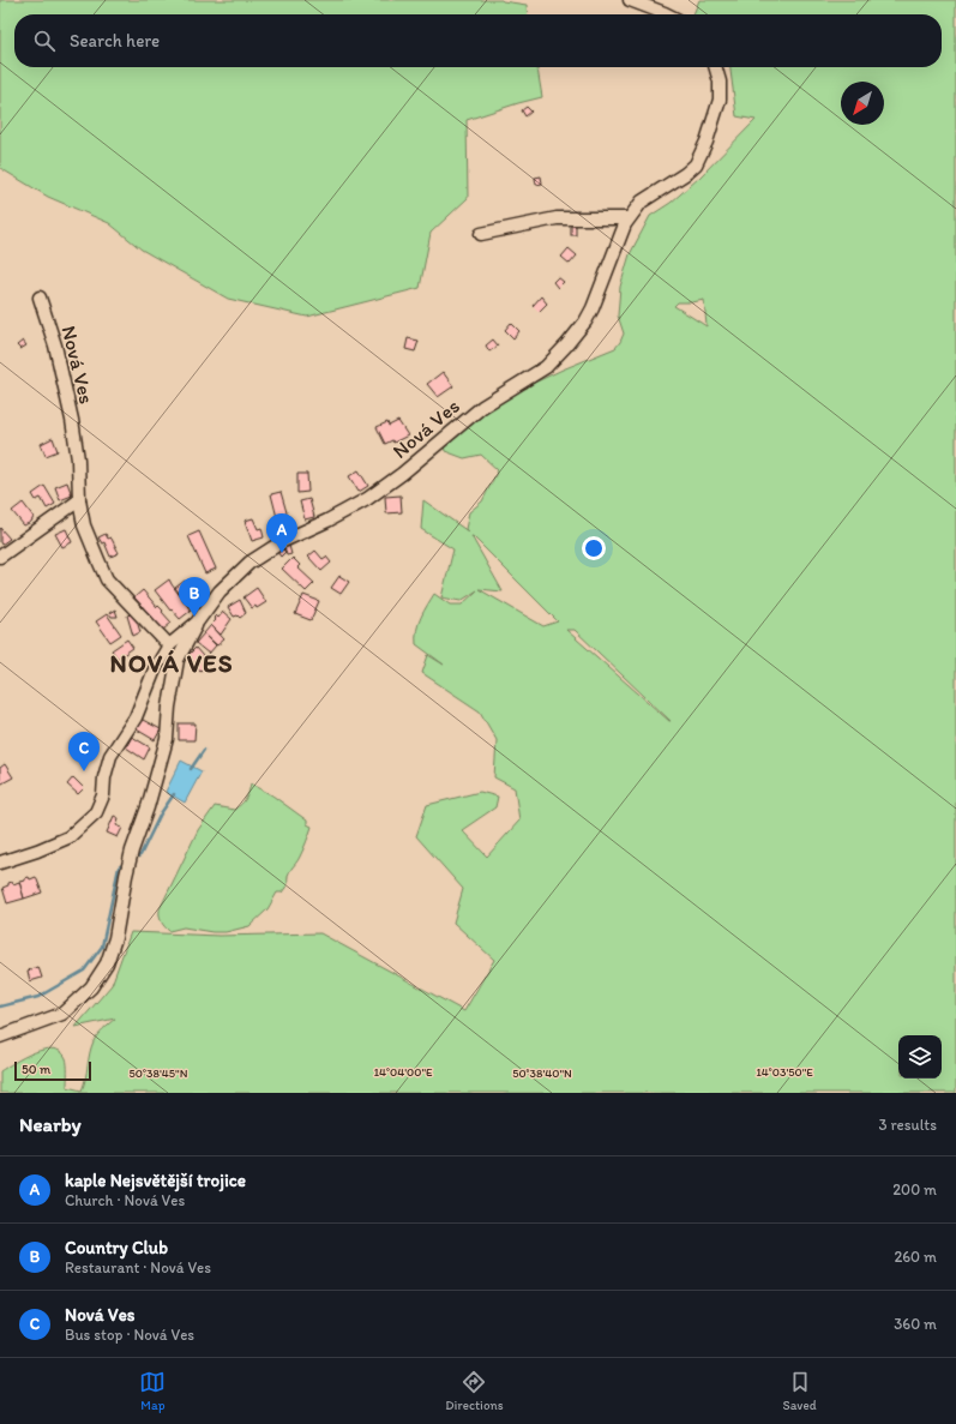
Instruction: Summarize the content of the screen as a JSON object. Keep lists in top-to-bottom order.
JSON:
{
  "streets": {
    "street": ["Nová Ves"]
  },
  "districts": ["NOVÁ VES"],
  "scale_bar": "50 m",
  "north": "bottom left",
  "page": {
    "search": "Search here",
    "pins": ["A", "B", "C"],
    "scale": "50 m",
    "heading": ["Nearby", "3 results"],
    "list": [
      {
        "mark": "A",
        "name": "kaple Nejsvětější trojice",
        "note": "Church · Nová Ves",
        "value": "200 m"
      },
      {
        "mark": "B",
        "name": "Country Club",
        "note": "Restaurant · Nová Ves",
        "value": "260 m"
      },
      {
        "mark": "C",
        "name": "Nová Ves",
        "note": "Bus stop · Nová Ves",
        "value": "360 m"
      }
    ],
    "nav": ["Map", "Directions", "Saved"]
  },
  "coordinates": [
    "14°04'00\"E",
    "14°03'50\"E",
    "50°38'45\"N",
    "50°38'40\"N"
  ]
}
